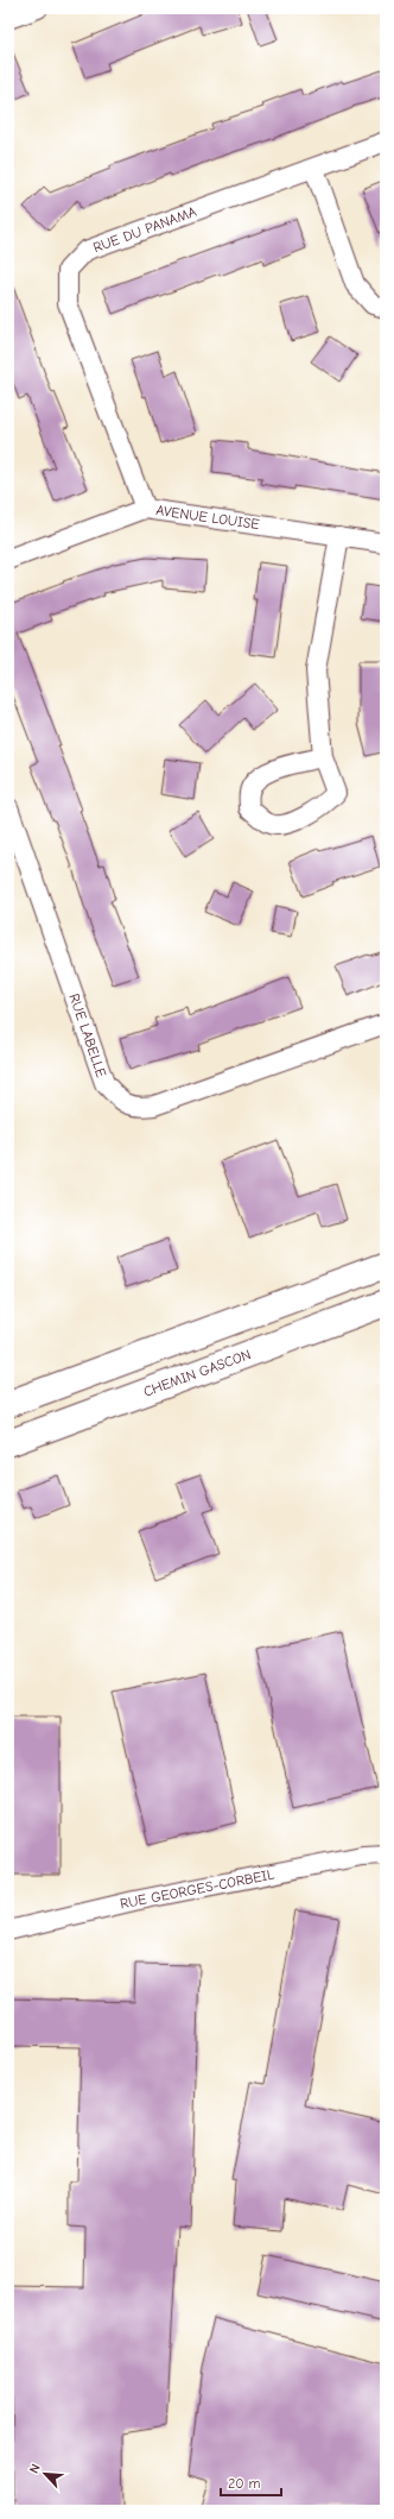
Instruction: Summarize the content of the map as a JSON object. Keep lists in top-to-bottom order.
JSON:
{
  "streets": {
    "main road": ["CHEMIN GASCON"],
    "street": [
      "RUE DU PANAMA",
      "AVENUE LOUISE",
      "RUE LABELLE",
      "RUE GEORGES-CORBEIL"
    ]
  },
  "crossings": [
    ["RUE DU PANAMA", "AVENUE LOUISE"]
  ],
  "scale_bar": "20 m",
  "north": "top left"
}
